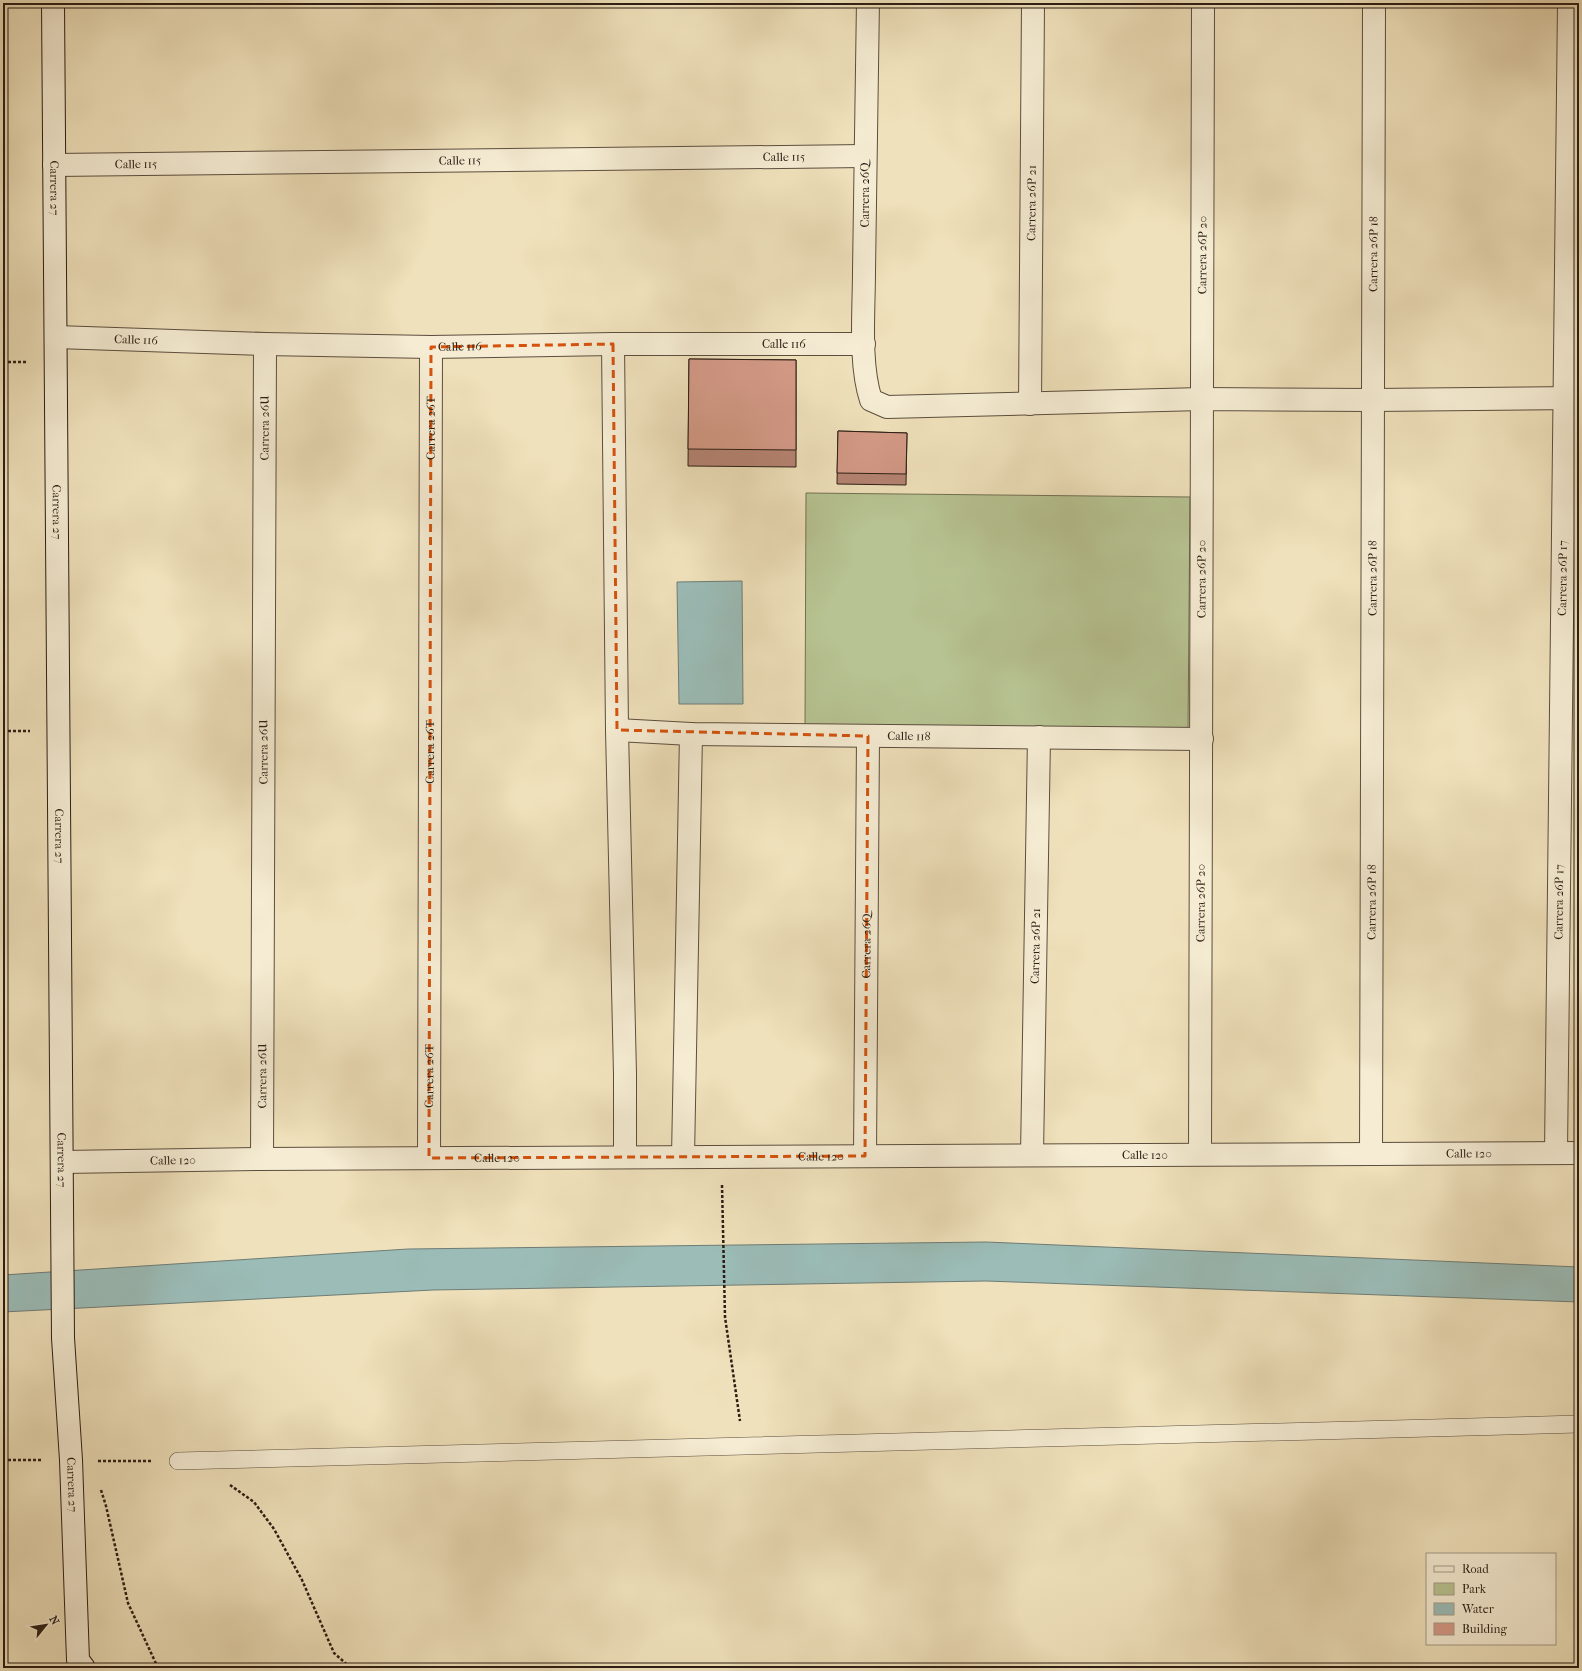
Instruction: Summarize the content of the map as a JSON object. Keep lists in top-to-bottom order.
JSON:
{
  "streets": {
    "street": [
      "Calle 115",
      "Carrera 27",
      "Carrera 26Q",
      "Carrera 26P 21",
      "Carrera 26P 18",
      "Carrera 26P 20",
      "Calle 116",
      "Carrera 26U",
      "Carrera 26T",
      "Carrera 26P 17",
      "Calle 118",
      "Calle 120"
    ]
  },
  "crossings": [
    ["Calle 115", "Carrera 27"],
    ["Calle 115", "Carrera 26Q"],
    ["Carrera 27", "Calle 116"],
    ["Carrera 27", "Calle 120"],
    ["Carrera 26Q", "Carrera 26P 21"],
    ["Carrera 26Q", "Calle 116"],
    ["Carrera 26Q", "Calle 118"],
    ["Carrera 26Q", "Calle 120"],
    ["Carrera 26P 21", "Calle 118"],
    ["Carrera 26P 21", "Calle 120"],
    ["Carrera 26P 18", "Calle 120"],
    ["Carrera 26P 20", "Calle 118"],
    ["Carrera 26P 20", "Calle 120"],
    ["Calle 116", "Carrera 26U"],
    ["Calle 116", "Carrera 26T"],
    ["Carrera 26U", "Calle 120"],
    ["Carrera 26T", "Calle 120"],
    ["Carrera 26P 17", "Calle 120"]
  ],
  "legend": [
    "Road",
    "Park",
    "Water",
    "Building"
  ],
  "north": "top right"
}
